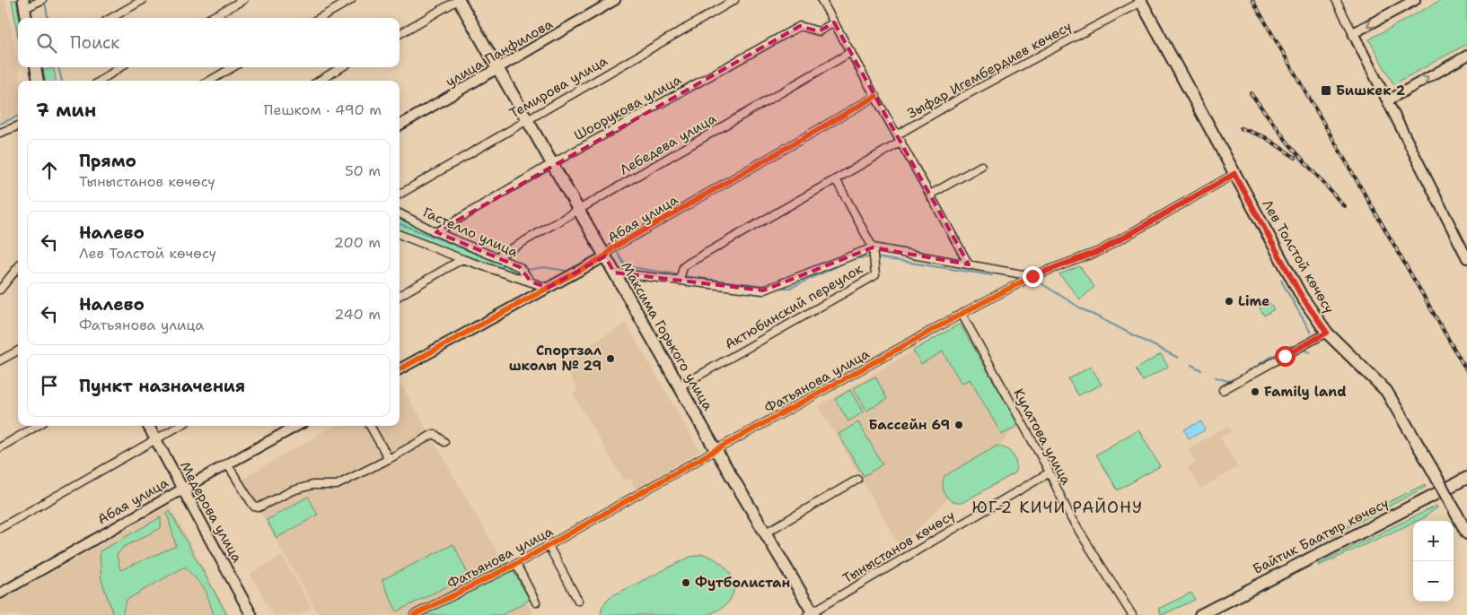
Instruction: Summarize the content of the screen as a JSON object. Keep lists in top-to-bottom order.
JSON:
{
  "streets": {
    "main road": [
      "Лев Толстой көчөсү",
      "Максима Горького улица",
      "Медерова улица",
      "Байтик Баатыр көчөсү"
    ],
    "street": [
      "улица Панфилова",
      "Зыфар Игембердиев көчөсү",
      "Темирова улица",
      "Шоорукова улица",
      "Лебедева улица",
      "Абая улица",
      "Гастелло улица",
      "Актюбинский переулок",
      "Фатьянова улица",
      "Кулатова улица",
      "Тыныстанов көчөсү"
    ]
  },
  "crossings": [
    ["улица Панфилова", "Максима Горького улица"],
    ["Зыфар Игембердиев көчөсү", "Лев Толстой көчөсү"],
    ["Темирова улица", "Максима Горького улица"],
    ["Шоорукова улица", "Гастелло улица"],
    ["Шоорукова улица", "Максима Горького улица"],
    ["Лебедева улица", "Гастелло улица"],
    ["Лебедева улица", "Максима Горького улица"],
    ["Абая улица", "Гастелло улица"],
    ["Абая улица", "Максима Горького улица"],
    ["Абая улица", "Медерова улица"],
    ["Лев Толстой көчөсү", "Фатьянова улица"],
    ["Актюбинский переулок", "Максима Горького улица"],
    ["Максима Горького улица", "Фатьянова улица"],
    ["Максима Горького улица", "Тыныстанов көчөсү"],
    ["Фатьянова улица", "Кулатова улица"],
    ["Кулатова улица", "Тыныстанов көчөсү"]
  ],
  "districts": ["ЮГ-2 КИЧИ РАЙОНУ"],
  "places": {
    "transit": ["Бишкек 2"],
    "other": [
      "Lime",
      "Спортзал школы № 29",
      "Family land",
      "Бассейн 69",
      "Футболистан"
    ]
  },
  "page": {
    "search": "Поиск",
    "heading": ["7 мин", "Пешком · 490 m"],
    "list": [
      ["Прямо", "Тыныстанов көчөсү", "50 m"],
      ["Налево", "Лев Толстой көчөсү", "200 m"],
      ["Налево", "Фатьянова улица", "240 m"],
      "Пункт назначения"
    ],
    "map_buttons": ["+", "−"]
  }
}
